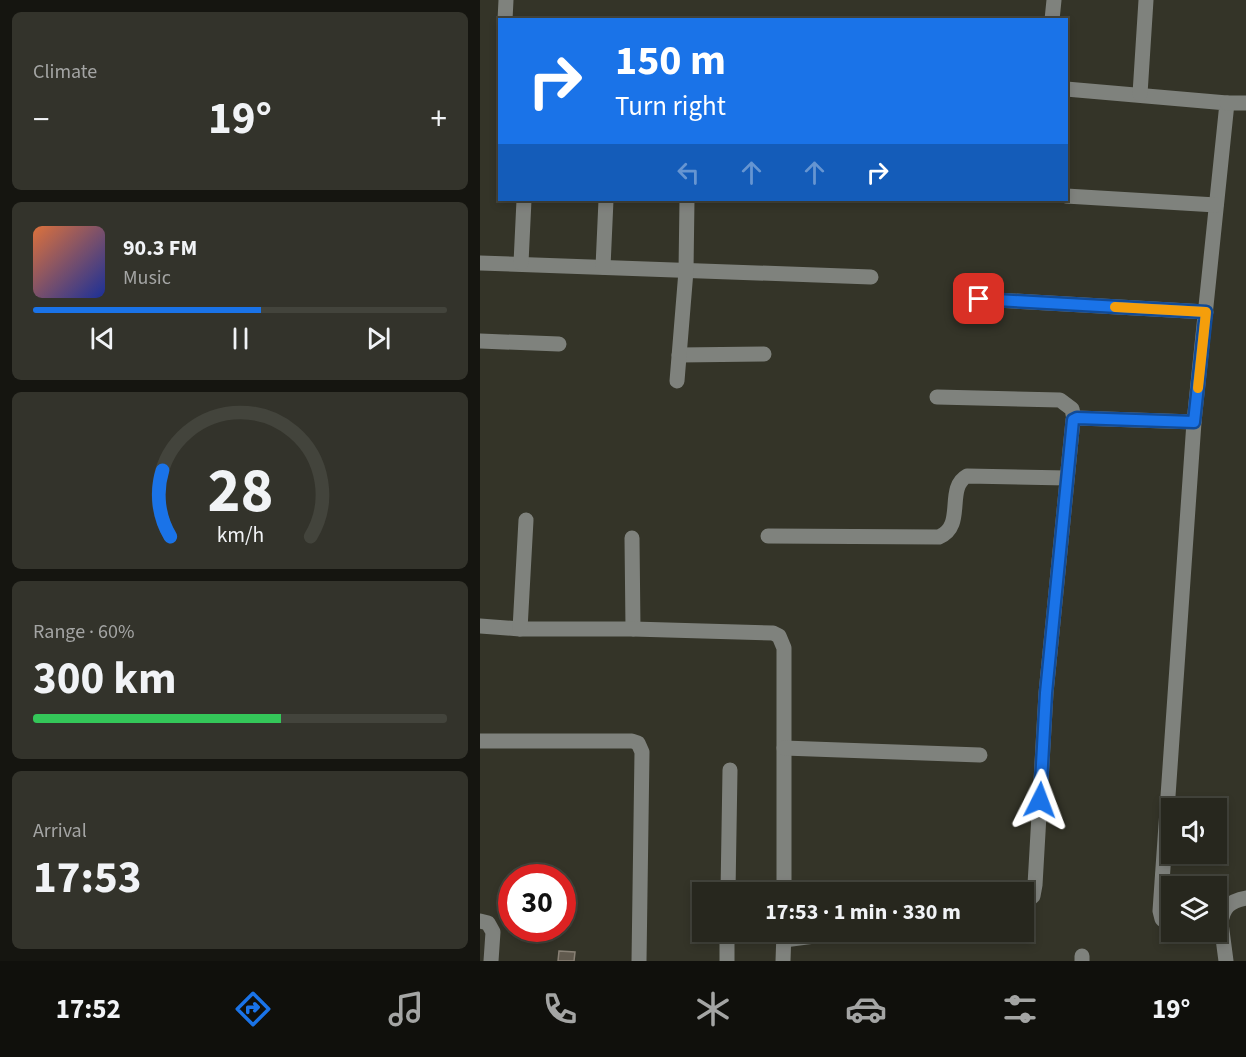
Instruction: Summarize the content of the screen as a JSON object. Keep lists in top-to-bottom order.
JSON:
{
  "page": {
    "tile": [
      "Climate",
      ["Range · 60%", "300 km"],
      ["Arrival", "17:53"]
    ],
    "turn": ["150 m", "Turn right"],
    "heat": ["−", "19°", "+"],
    "song": ["90.3 FM", "Music"],
    "limit": "30",
    "trip": "17:53 · 1 min · 330 m",
    "tabs": ["17:52", "19°"],
    "gauge": ["28", "km/h"]
  }
}
